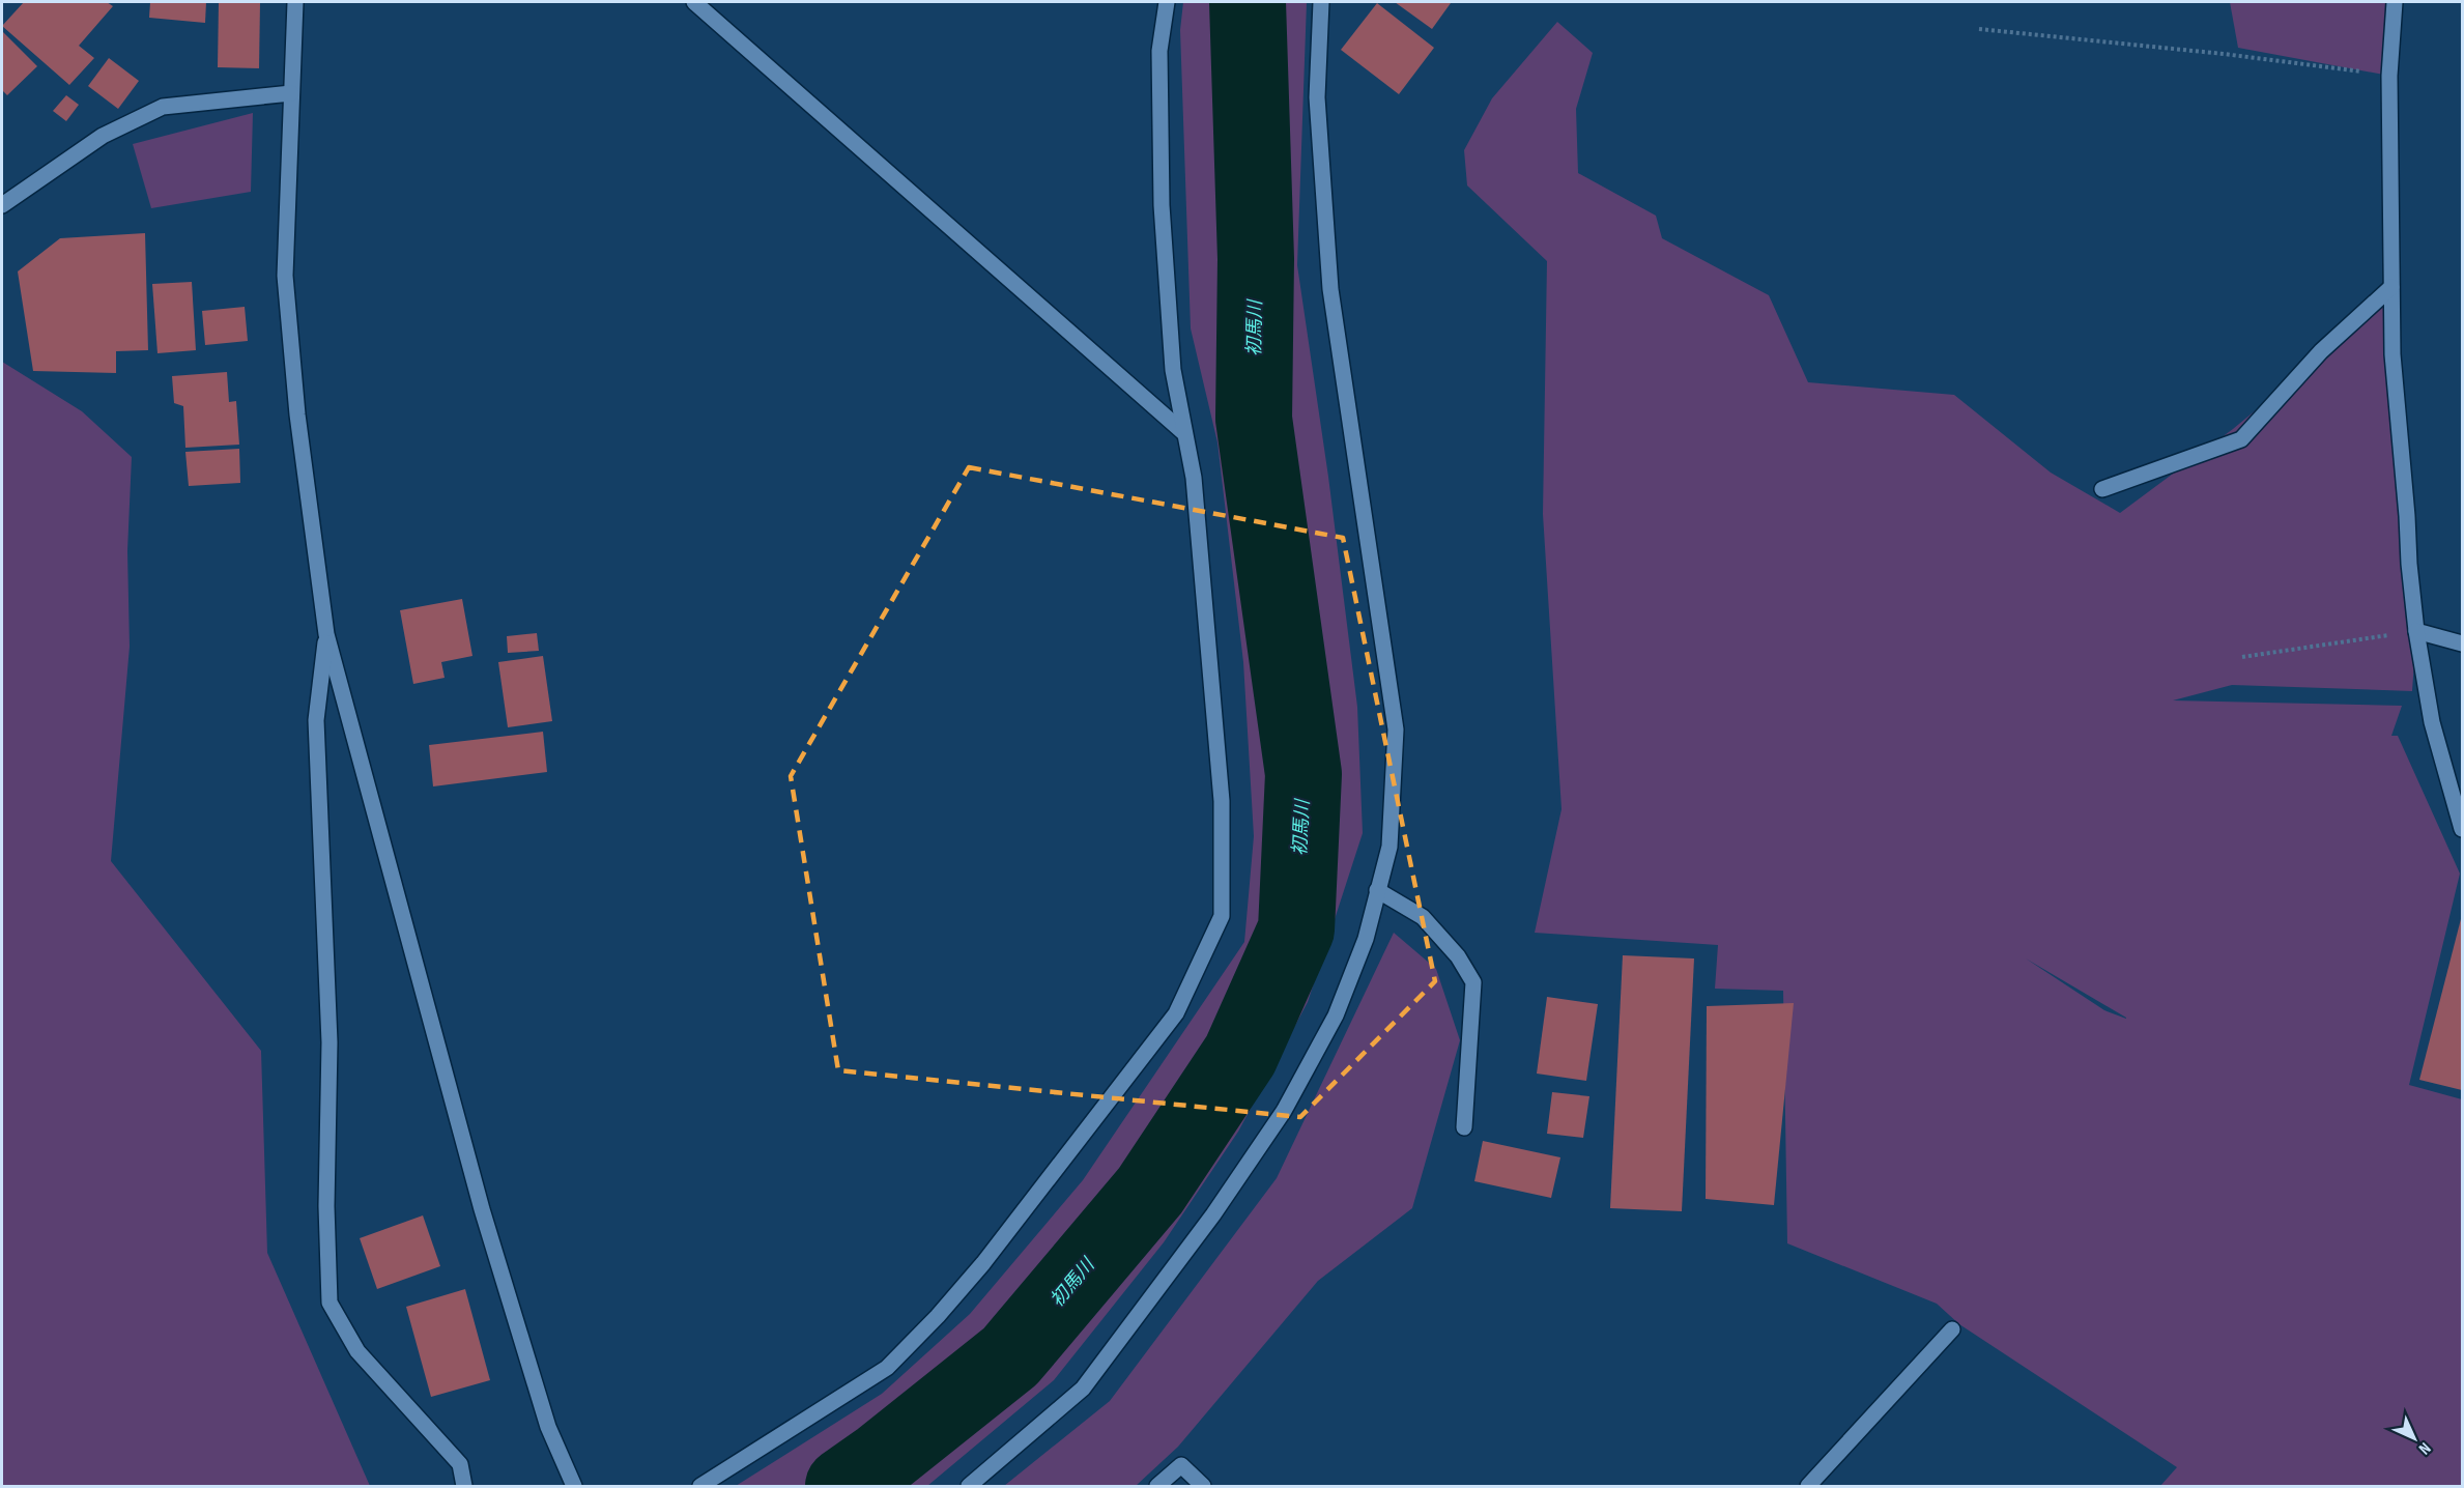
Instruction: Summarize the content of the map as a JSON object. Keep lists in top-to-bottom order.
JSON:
{
  "water": ["初馬川"],
  "north": "bottom right"
}
